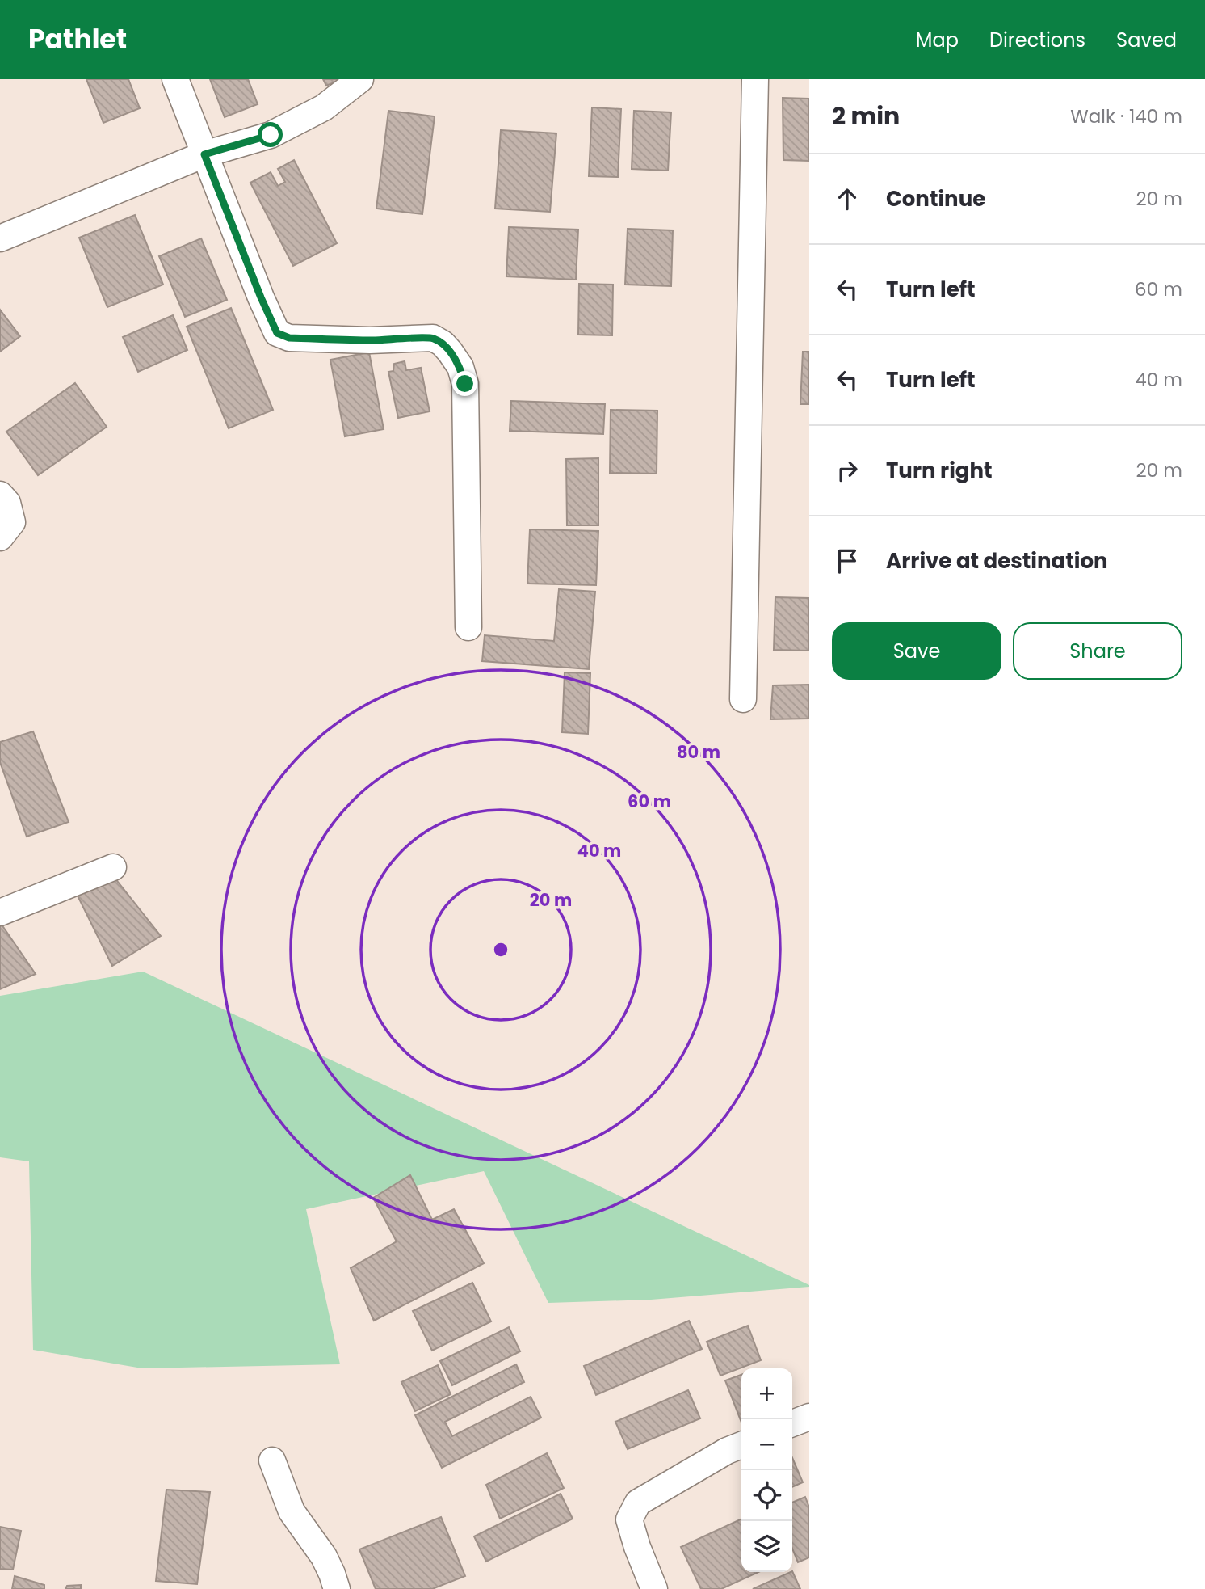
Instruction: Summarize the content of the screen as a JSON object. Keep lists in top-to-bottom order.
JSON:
{
  "page": {
    "header": "Pathlet",
    "nav": ["Map", "Directions", "Saved"],
    "heading": ["2 min", "Walk · 140 m"],
    "list": [
      ["Continue", "20 m"],
      ["Turn left", "60 m"],
      ["Turn left", "40 m"],
      ["Turn right", "20 m"],
      "Arrive at destination"
    ],
    "buttons": ["Save", "Share"],
    "map_buttons": ["+", "−"]
  },
  "rings": [
    "80 m",
    "60 m",
    "40 m",
    "20 m"
  ]
}
